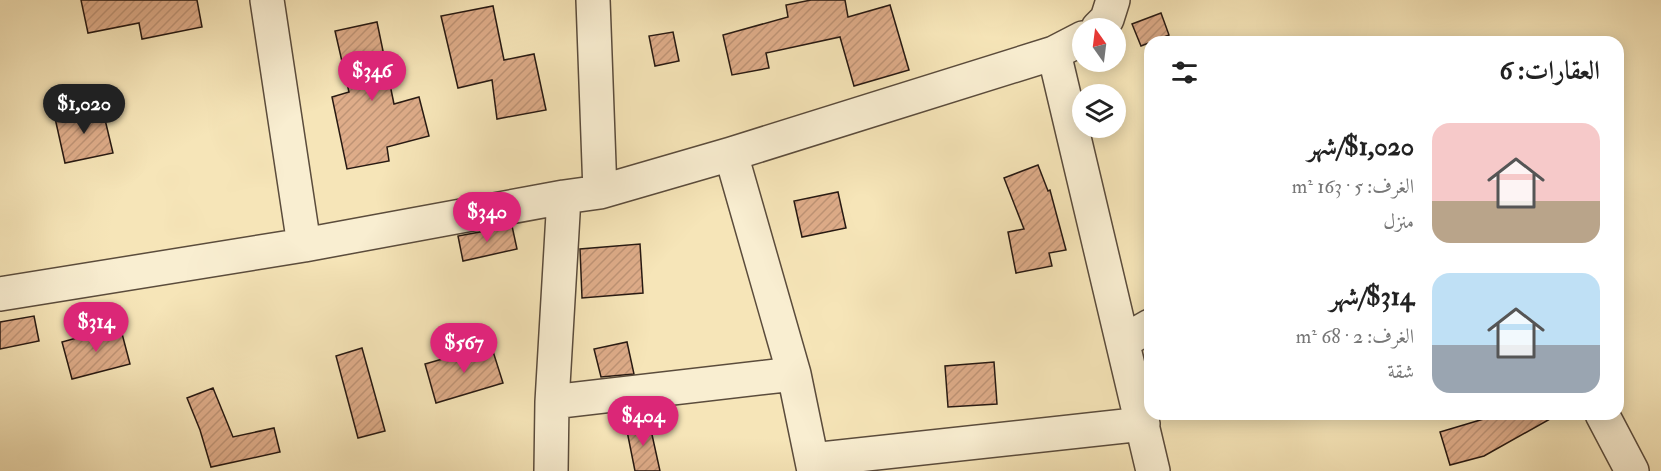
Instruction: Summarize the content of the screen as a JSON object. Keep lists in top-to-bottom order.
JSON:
{
  "north": "top",
  "page": {
    "heading": "العقارات: 6",
    "price": [
      "$346",
      "$1,020",
      "$340",
      "$314",
      "$567",
      "$404"
    ],
    "list": [
      {
        "name": "$1,020/شهر",
        "note": "الغرف: 5 · 163 m² · منزل"
      },
      {
        "name": "$314/شهر",
        "note": "الغرف: 2 · 68 m² · شقة"
      }
    ]
  }
}
